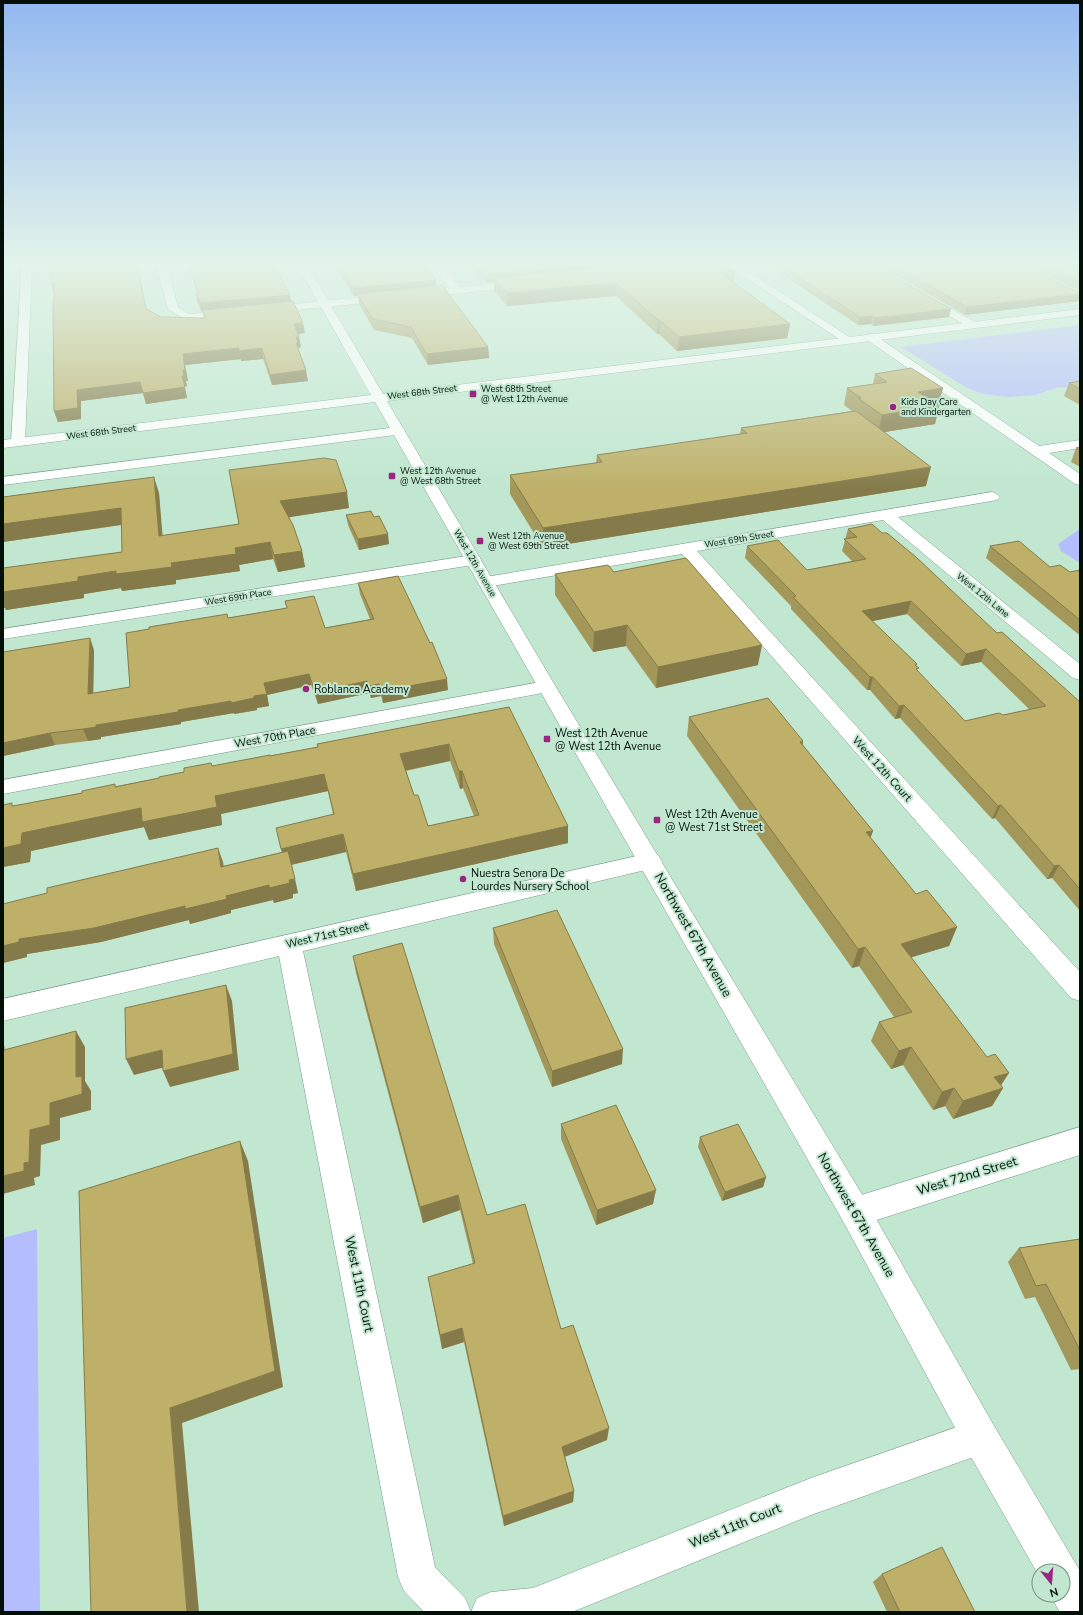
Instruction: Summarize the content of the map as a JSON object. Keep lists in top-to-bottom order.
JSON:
{
  "streets": {
    "street": [
      "West 68th Street",
      "West 69th Street",
      "West 12th Avenue",
      "West 12th Lane",
      "West 69th Place",
      "West 70th Place",
      "West 12th Court",
      "West 71st Street",
      "Northwest 67th Avenue",
      "West 72nd Street",
      "West 11th Court"
    ]
  },
  "crossings": [
    ["West 68th Street", "West 12th Avenue"],
    ["West 69th Street", "West 12th Avenue"],
    ["West 69th Street", "West 12th Lane"],
    ["West 69th Street", "West 12th Court"],
    ["West 12th Avenue", "West 69th Place"],
    ["West 12th Avenue", "West 70th Place"],
    ["West 12th Avenue", "West 71st Street"],
    ["West 12th Avenue", "Northwest 67th Avenue"],
    ["West 71st Street", "Northwest 67th Avenue"],
    ["West 71st Street", "West 11th Court"],
    ["Northwest 67th Avenue", "West 72nd Street"],
    ["Northwest 67th Avenue", "West 11th Court"]
  ],
  "places": {
    "transit": [
      "West 68th Street @ West 12th Avenue",
      "West 12th Avenue @ West 68th Street",
      "West 12th Avenue @ West 69th Street",
      "West 12th Avenue @ West 12th Avenue",
      "West 12th Avenue @ West 71st Street"
    ],
    "other": ["Kids Day Care and Kindergarten", "Roblanca Academy", "Nuestra Senora De Lourdes Nursery School"]
  },
  "north": "bottom"
}
